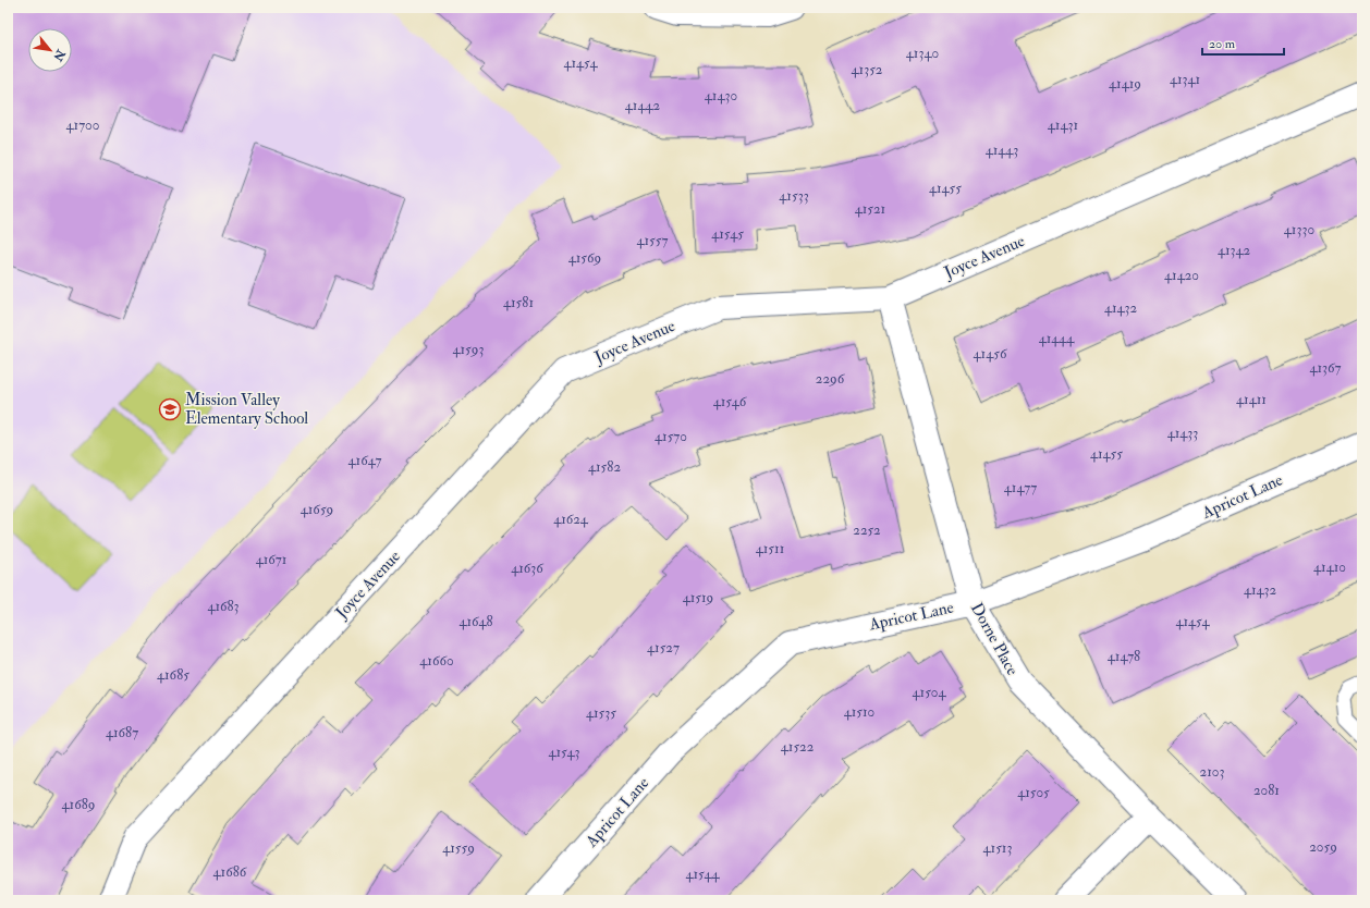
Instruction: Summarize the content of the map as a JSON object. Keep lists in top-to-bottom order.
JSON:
{
  "streets": {
    "street": ["Joyce Avenue", "Apricot Lane", "Dorne Place"]
  },
  "crossings": [
    ["Joyce Avenue", "Dorne Place"],
    ["Apricot Lane", "Dorne Place"]
  ],
  "places": {
    "school or university": ["Mission Valley Elementary School"]
  },
  "house_numbers": [
    "41340",
    "41454",
    "41352",
    "41341",
    "41419",
    "41430",
    "41442",
    "41700",
    "41431",
    "41443",
    "41455",
    "41533",
    "41521",
    "41330",
    "41545",
    "41557",
    "41342",
    "41569",
    "41420",
    "41581",
    "41432",
    "41444",
    "41593",
    "41456",
    "41367",
    "2296",
    "41411",
    "41546",
    "41433",
    "41570",
    "41455",
    "41647",
    "41582",
    "41477",
    "41659",
    "41624",
    "2252",
    "41511",
    "41671",
    "41410",
    "41636",
    "41432",
    "41519",
    "41683",
    "41648",
    "41454",
    "41527",
    "41478",
    "41660",
    "41685",
    "41504",
    "41510",
    "41535",
    "41687",
    "41522",
    "41543",
    "2103",
    "2081",
    "41505",
    "41689",
    "2059",
    "41559",
    "41513",
    "41686",
    "41544"
  ],
  "scale_bar": "20 m",
  "north": "bottom right"
}
